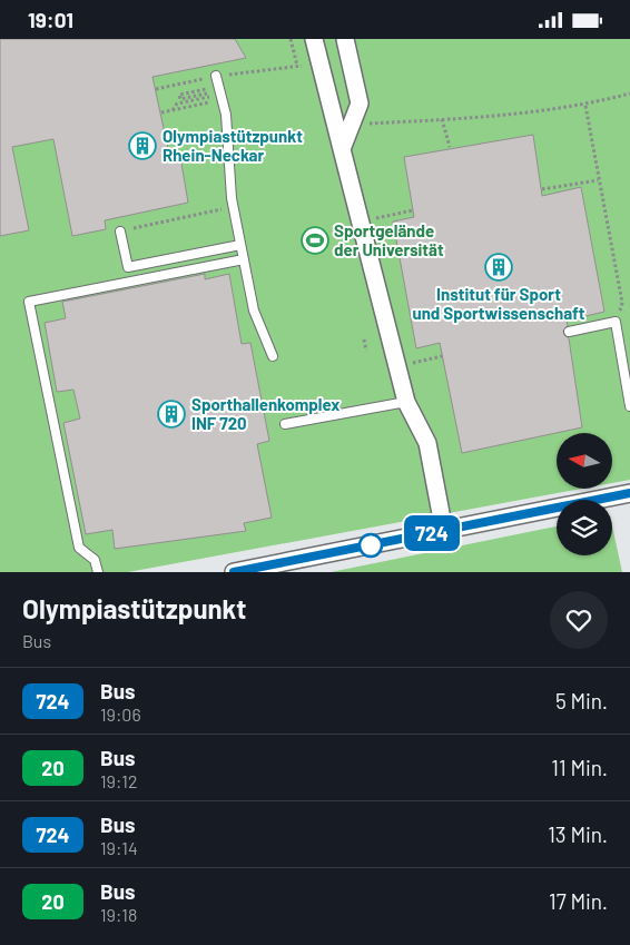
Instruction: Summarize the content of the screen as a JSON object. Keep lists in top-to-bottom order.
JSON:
{
  "places": {
    "building": ["Olympiastützpunkt Rhein-Neckar", "Institut für Sport und Sportwissenschaft", "Sporthallenkomplex INF 720"],
    "sports": ["Sportgelände der Universität"]
  },
  "lines": ["bus line 724"],
  "north": "left",
  "page": {
    "status": "19:01",
    "on_map": "724",
    "heading": ["Olympiastützpunkt", "Bus"],
    "list": [
      {
        "mark": "724",
        "name": "Bus",
        "note": "19:06",
        "value": "5 Min."
      },
      {
        "mark": "20",
        "name": "Bus",
        "note": "19:12",
        "value": "11 Min."
      },
      {
        "mark": "724",
        "name": "Bus",
        "note": "19:14",
        "value": "13 Min."
      },
      {
        "mark": "20",
        "name": "Bus",
        "note": "19:18",
        "value": "17 Min."
      }
    ]
  }
}
